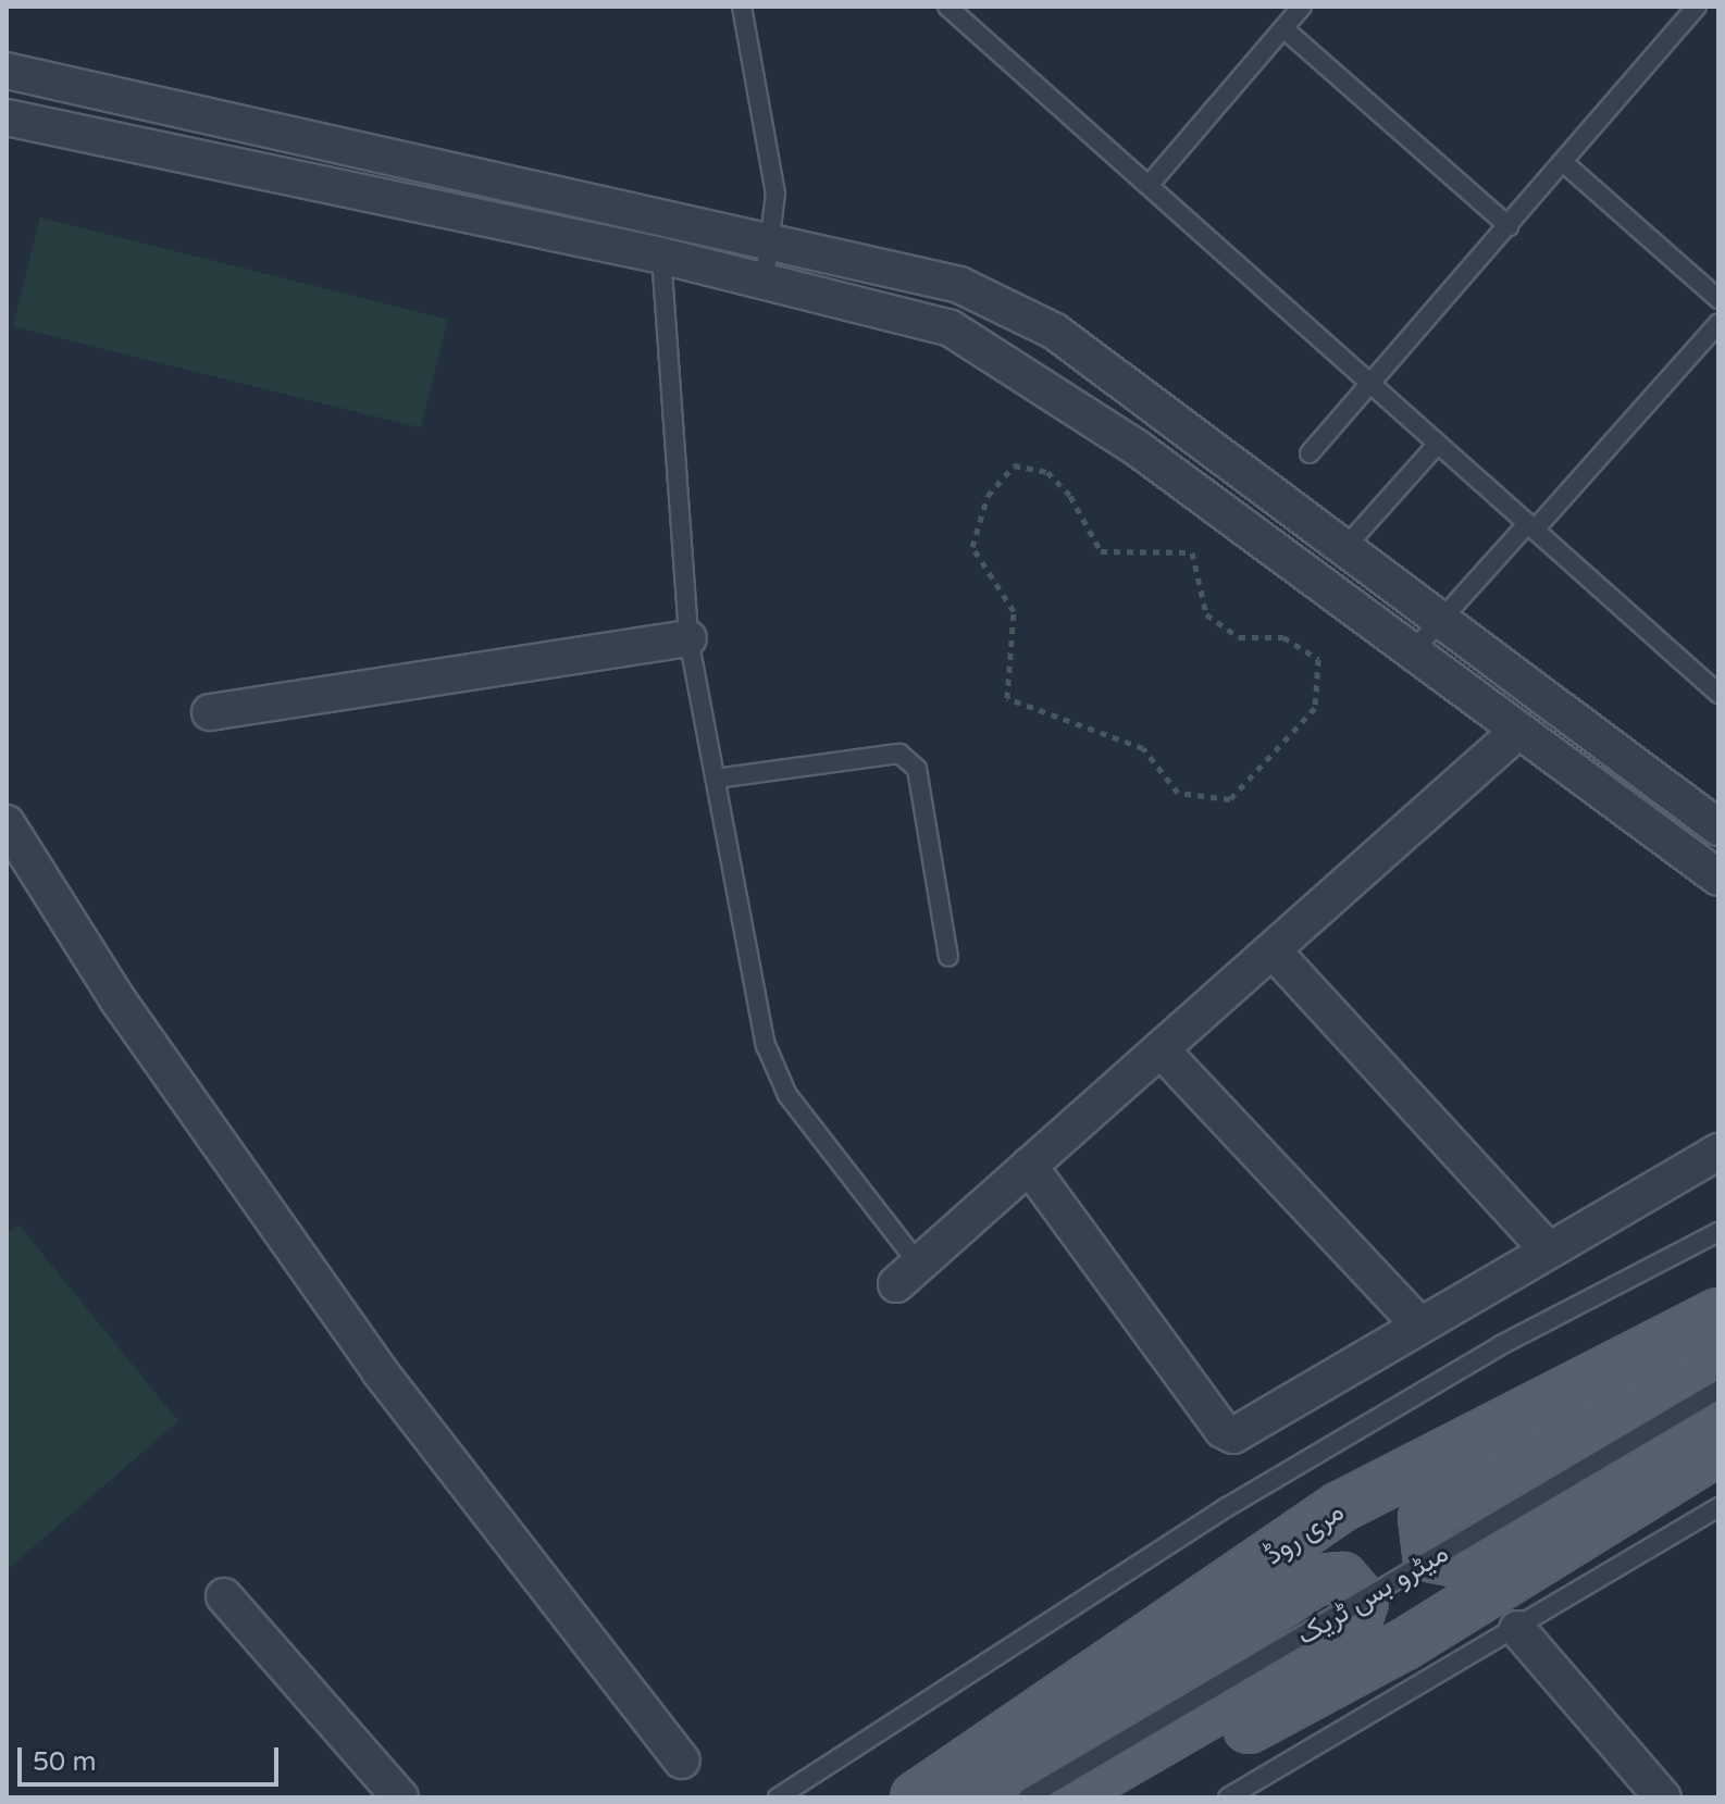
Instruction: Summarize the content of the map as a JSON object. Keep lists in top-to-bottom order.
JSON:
{
  "streets": {
    "main road": ["مری روڈ"],
    "lane": ["میٹرو بس ٹریک"]
  },
  "scale_bar": "50 m"
}
